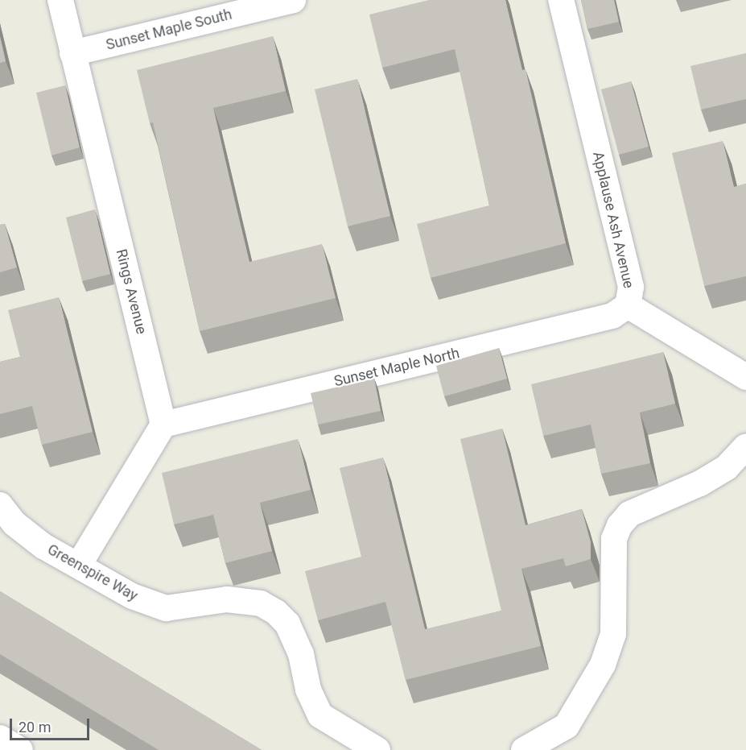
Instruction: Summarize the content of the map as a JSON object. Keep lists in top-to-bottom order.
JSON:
{
  "streets": {
    "street": [
      "Sunset Maple South",
      "Applause Ash Avenue",
      "Rings Avenue",
      "Sunset Maple North",
      "Greenspire Way"
    ]
  },
  "crossings": [
    ["Sunset Maple South", "Rings Avenue"],
    ["Applause Ash Avenue", "Sunset Maple North"],
    ["Rings Avenue", "Sunset Maple North"]
  ],
  "scale_bar": "20 m"
}
